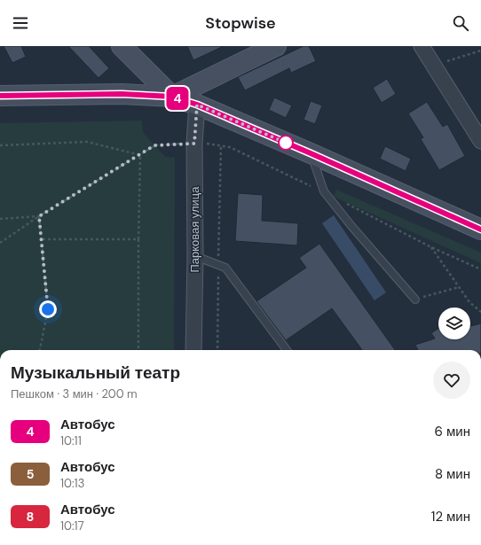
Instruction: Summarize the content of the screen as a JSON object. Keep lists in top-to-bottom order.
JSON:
{
  "streets": {
    "street": ["Парковая улица"]
  },
  "lines": ["bus line 4"],
  "page": {
    "header": "Stopwise",
    "on_map": "4",
    "heading": ["Музыкальный театр", "Пешком · 3 мин · 200 m"],
    "list": [
      {
        "mark": "4",
        "name": "Автобус",
        "note": "10:11",
        "value": "6 мин"
      },
      {
        "mark": "5",
        "name": "Автобус",
        "note": "10:13",
        "value": "8 мин"
      },
      {
        "mark": "8",
        "name": "Автобус",
        "note": "10:17",
        "value": "12 мин"
      }
    ]
  }
}
